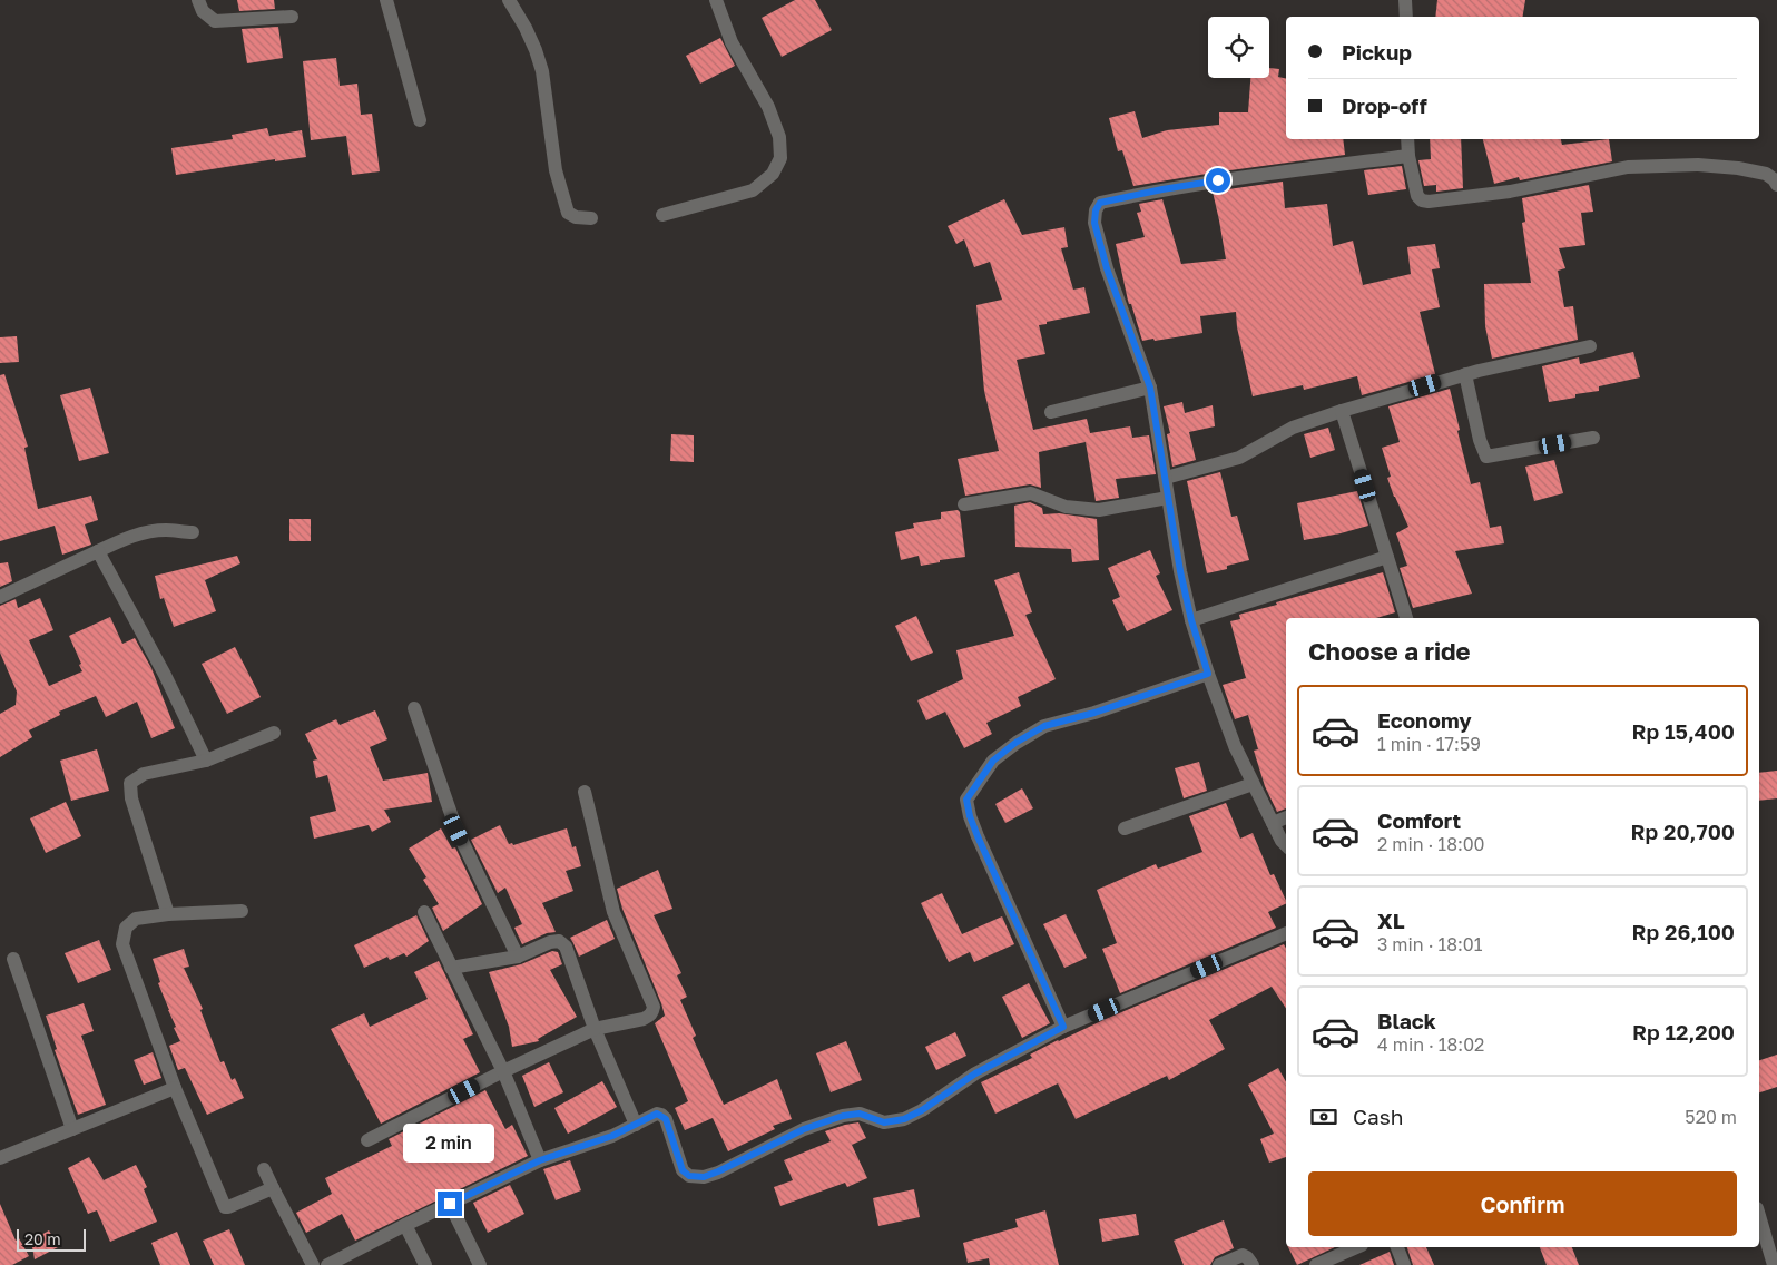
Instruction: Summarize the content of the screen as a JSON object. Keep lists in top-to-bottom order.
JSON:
{
  "scale_bar": "20 m",
  "page": {
    "banner": ["Pickup", "Drop-off"],
    "heading": "Choose a ride",
    "list": [
      {
        "name": "Economy",
        "note": "1 min · 17:59",
        "value": "Rp 15,400"
      },
      {
        "name": "Comfort",
        "note": "2 min · 18:00",
        "value": "Rp 20,700"
      },
      {
        "name": "XL",
        "note": "3 min · 18:01",
        "value": "Rp 26,100"
      },
      {
        "name": "Black",
        "note": "4 min · 18:02",
        "value": "Rp 12,200"
      }
    ],
    "pay": ["Cash", "520 m"],
    "bubble": "2 min",
    "buttons": "Confirm",
    "scale": "20 m"
  }
}
